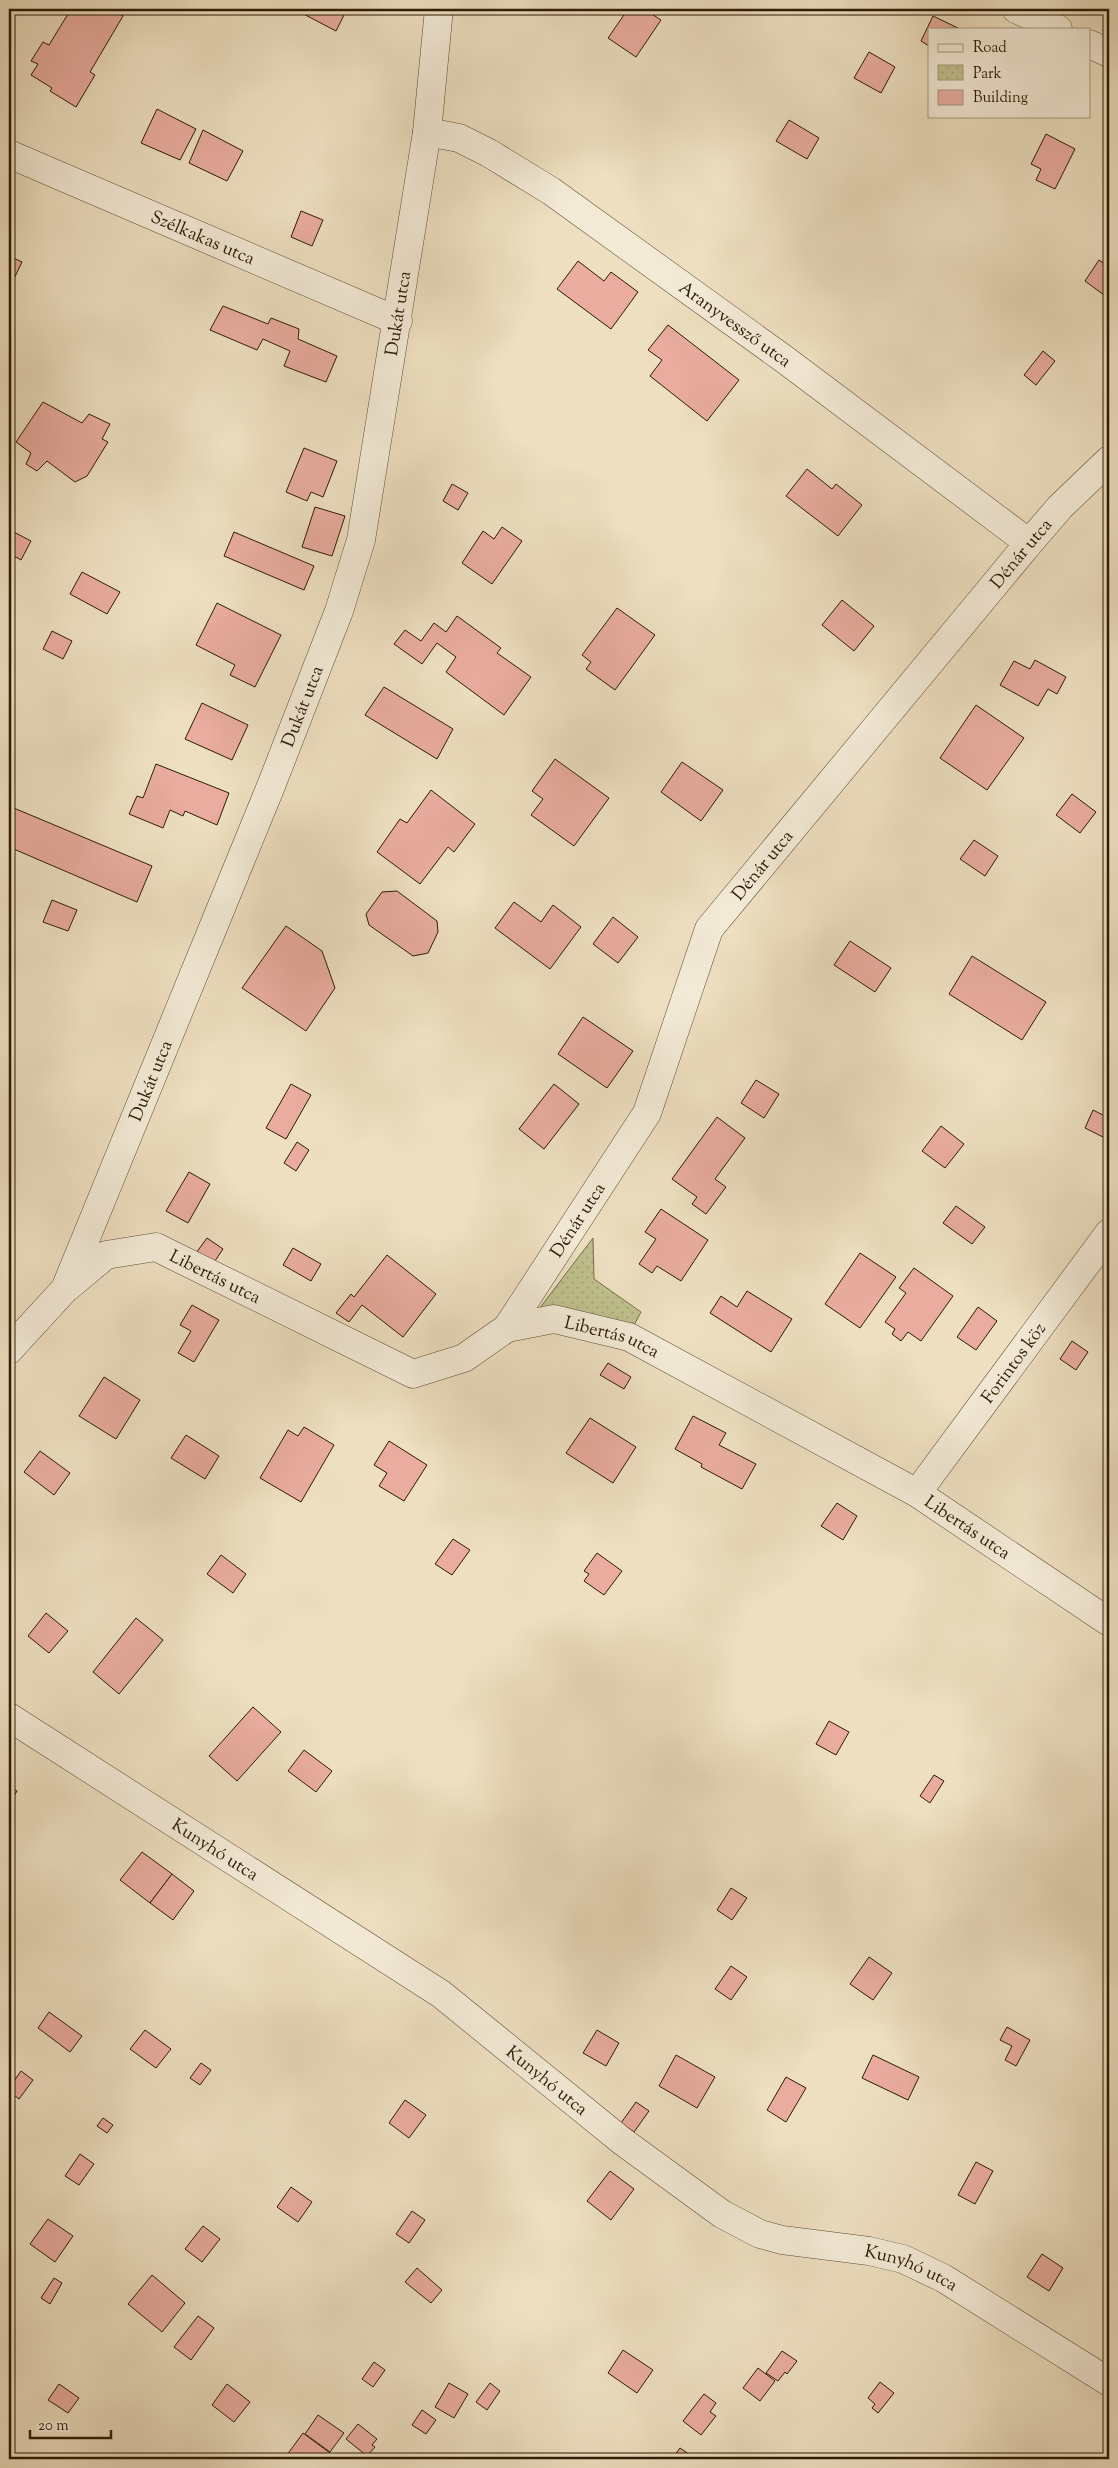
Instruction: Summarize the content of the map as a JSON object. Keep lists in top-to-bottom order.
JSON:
{
  "streets": {
    "street": [
      "Szélkakas utca",
      "Dukát utca",
      "Aranyvessző utca",
      "Dénár utca",
      "Libertás utca",
      "Forintos köz",
      "Kunyhó utca"
    ]
  },
  "crossings": [
    ["Szélkakas utca", "Dukát utca"],
    ["Dukát utca", "Aranyvessző utca"],
    ["Dukát utca", "Libertás utca"],
    ["Aranyvessző utca", "Dénár utca"],
    ["Dénár utca", "Libertás utca"],
    ["Libertás utca", "Forintos köz"]
  ],
  "legend": ["Road", "Park", "Building"],
  "scale_bar": "20 m"
}
